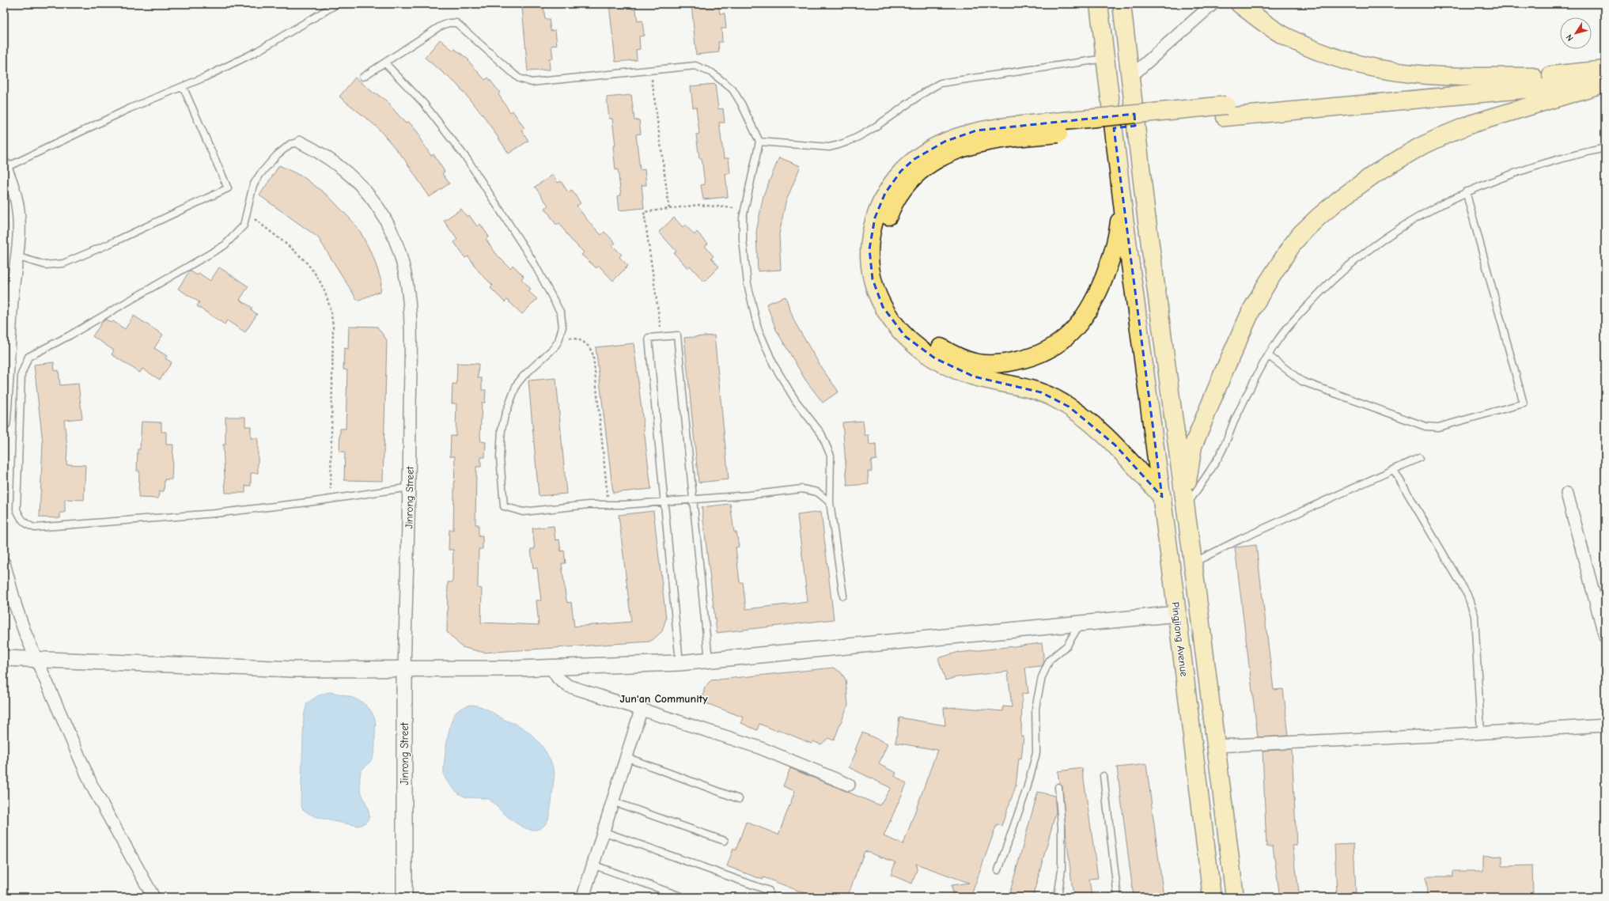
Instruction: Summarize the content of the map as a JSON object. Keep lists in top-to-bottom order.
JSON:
{
  "streets": {
    "highway": ["Pingjiang Avenue"],
    "street": ["Jinrong Street"]
  },
  "districts": ["Jun'an Community"],
  "north": "bottom left"
}
